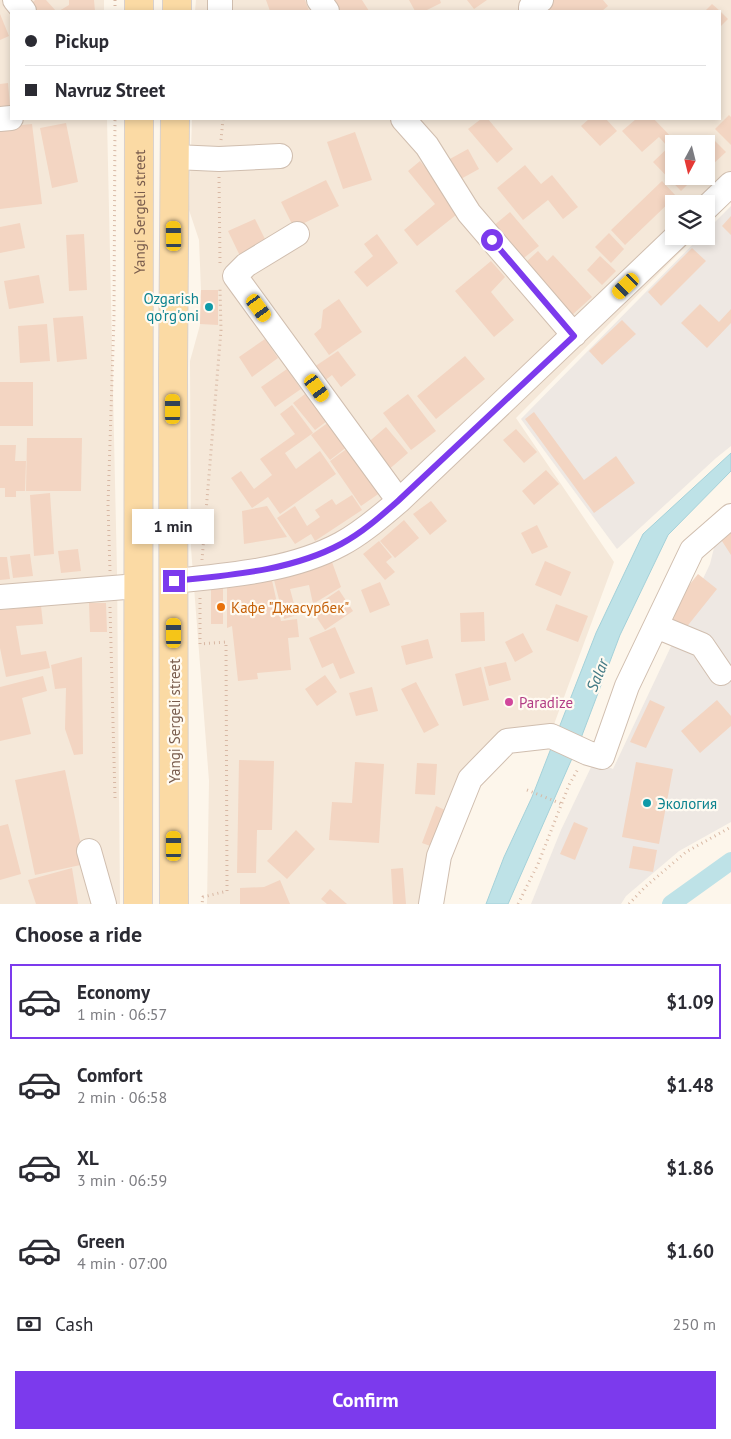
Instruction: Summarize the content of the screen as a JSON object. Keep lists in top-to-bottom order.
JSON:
{
  "streets": {
    "main road": ["Yangi Sergeli street"]
  },
  "water": ["Salar"],
  "places": [
    "Ozgarish qo'rg'oni",
    "Кафе \"Джасурбек\"",
    "Paradize",
    "Экология"
  ],
  "north": "bottom",
  "page": {
    "banner": ["Pickup", "Navruz Street"],
    "bubble": "1 min",
    "heading": "Choose a ride",
    "list": [
      {
        "name": "Economy",
        "note": "1 min · 06:57",
        "value": "$1.09"
      },
      {
        "name": "Comfort",
        "note": "2 min · 06:58",
        "value": "$1.48"
      },
      {
        "name": "XL",
        "note": "3 min · 06:59",
        "value": "$1.86"
      },
      {
        "name": "Green",
        "note": "4 min · 07:00",
        "value": "$1.60"
      }
    ],
    "pay": ["Cash", "250 m"],
    "buttons": "Confirm"
  }
}
